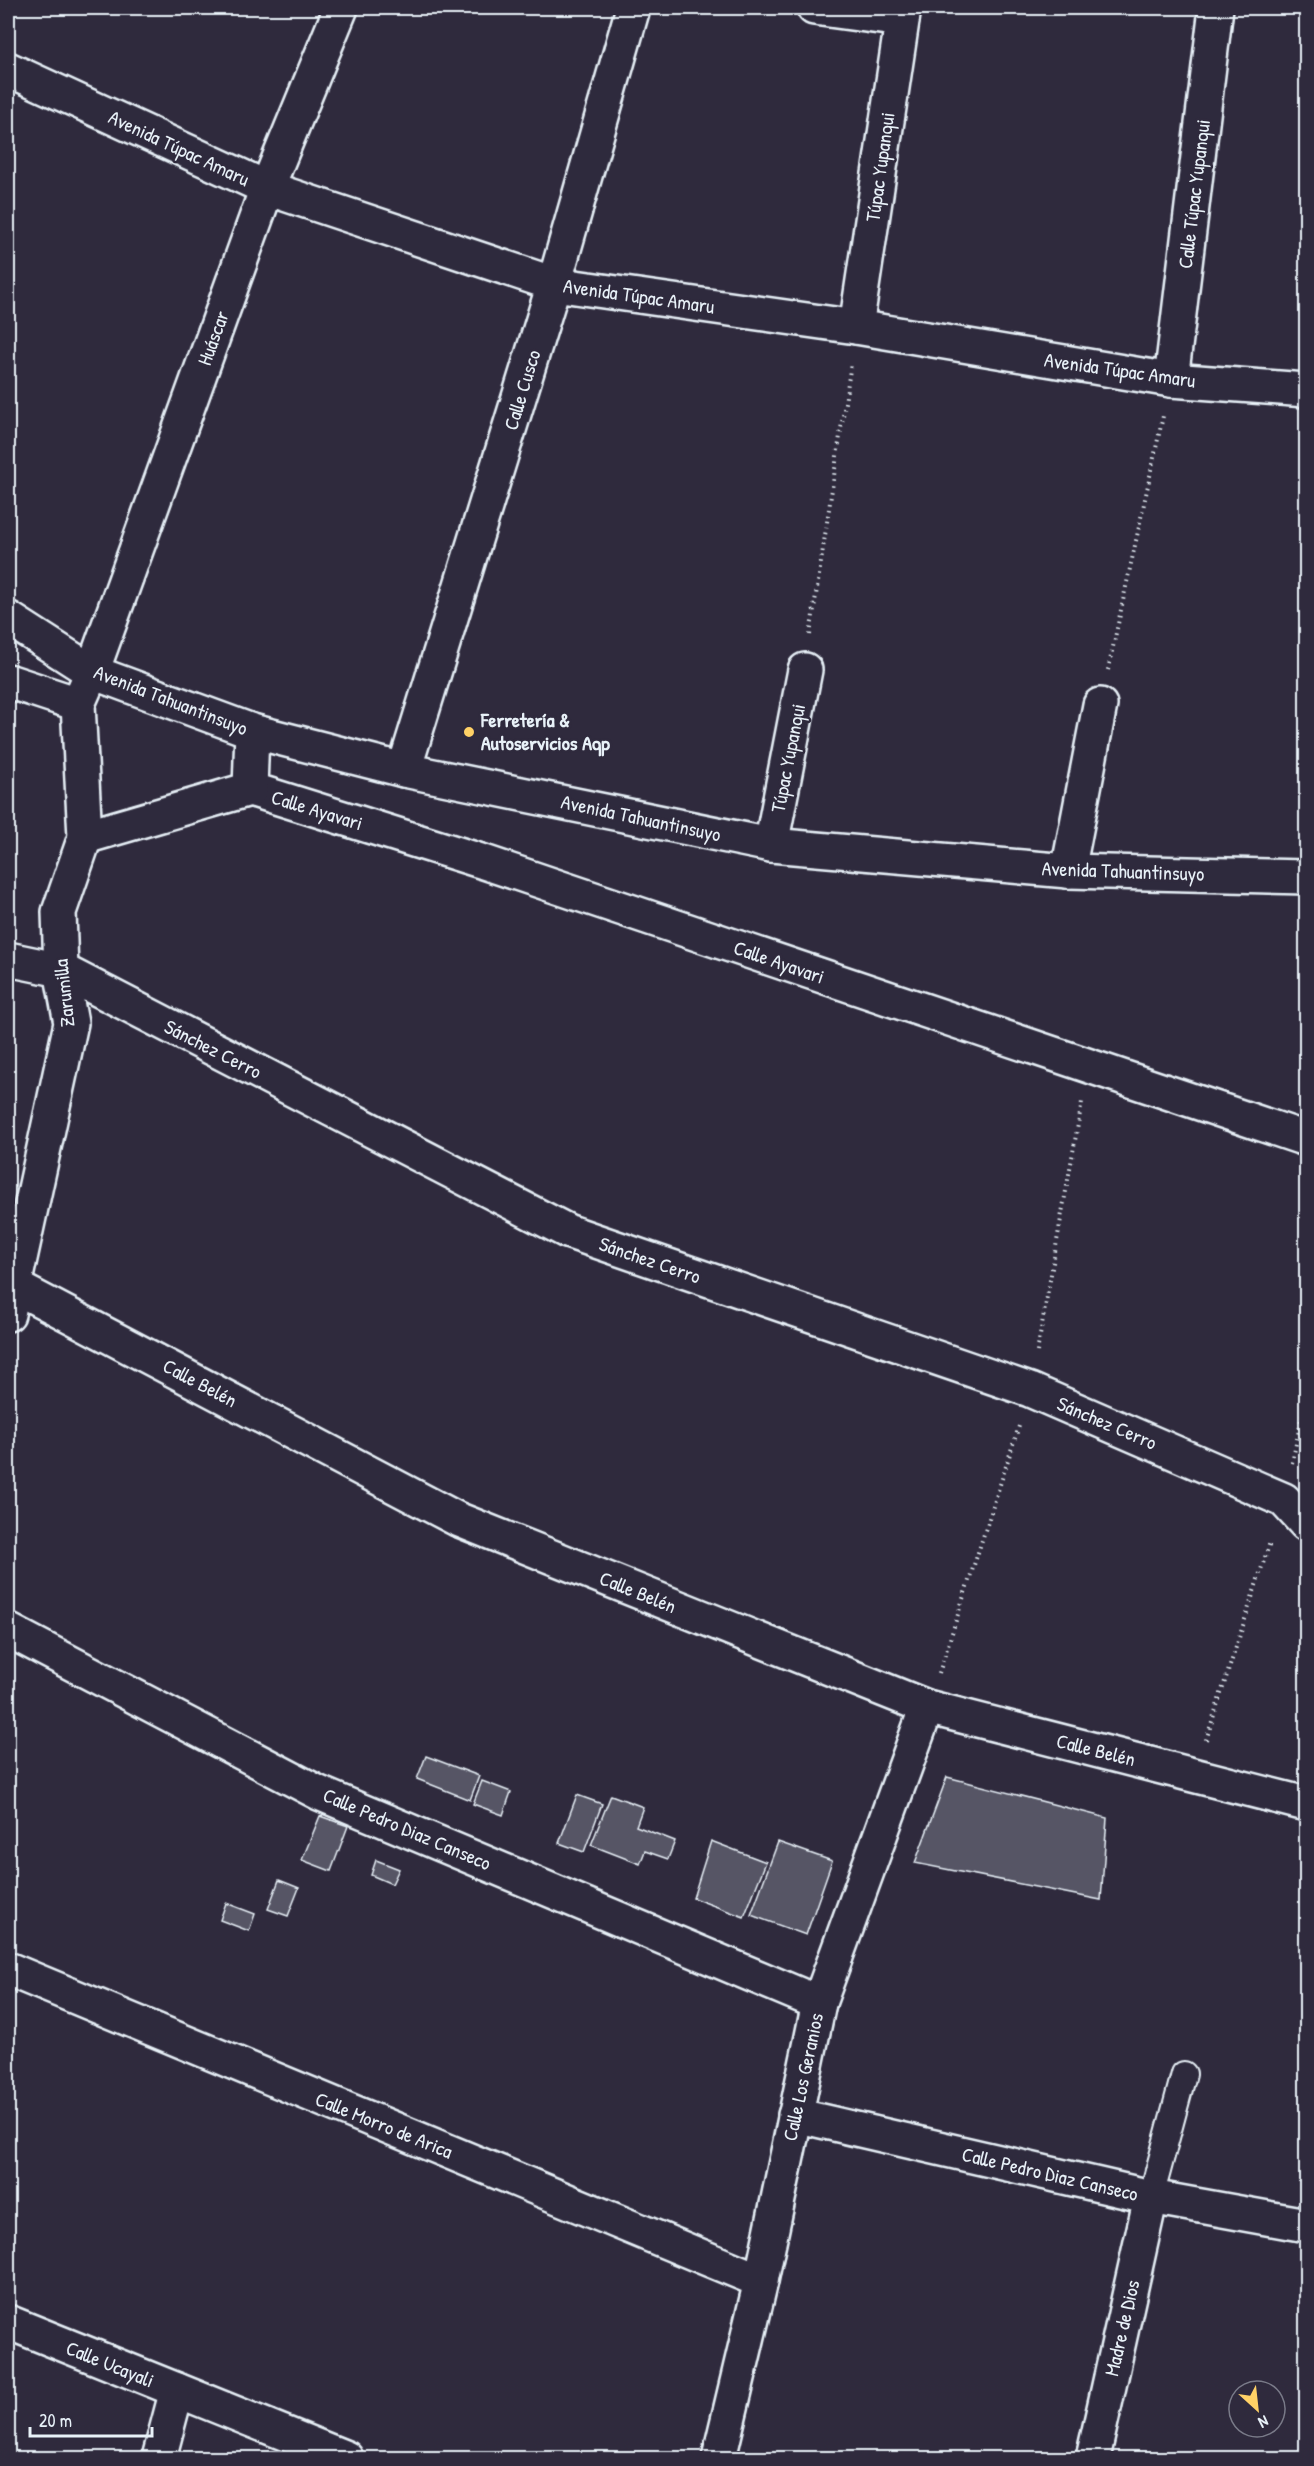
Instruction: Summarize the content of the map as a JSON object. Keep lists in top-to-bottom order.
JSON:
{
  "streets": {
    "street": [
      "Avenida Túpac Amaru",
      "Túpac Yupanqui",
      "Calle Túpac Yupanqui",
      "Huáscar",
      "Calle Cusco",
      "Avenida Tahuantinsuyo",
      "Calle Ayavari",
      "Zarumilla",
      "Sánchez Cerro",
      "Calle Belén",
      "Calle Pedro Diaz Canseco",
      "Calle Los Geranios",
      "Calle Morro de Arica",
      "Madre de Dios",
      "Calle Ucayali"
    ]
  },
  "crossings": [
    ["Avenida Túpac Amaru", "Túpac Yupanqui"],
    ["Avenida Túpac Amaru", "Calle Túpac Yupanqui"],
    ["Avenida Túpac Amaru", "Huáscar"],
    ["Avenida Túpac Amaru", "Calle Cusco"],
    ["Túpac Yupanqui", "Avenida Tahuantinsuyo"],
    ["Huáscar", "Avenida Tahuantinsuyo"],
    ["Huáscar", "Zarumilla"],
    ["Calle Cusco", "Avenida Tahuantinsuyo"],
    ["Avenida Tahuantinsuyo", "Zarumilla"],
    ["Zarumilla", "Sánchez Cerro"],
    ["Zarumilla", "Calle Belén"],
    ["Calle Belén", "Calle Los Geranios"],
    ["Calle Pedro Diaz Canseco", "Calle Los Geranios"],
    ["Calle Pedro Diaz Canseco", "Madre de Dios"],
    ["Calle Los Geranios", "Calle Morro de Arica"]
  ],
  "places": ["Ferretería & Autoservicios Aqp"],
  "scale_bar": "20 m",
  "north": "bottom right"
}
